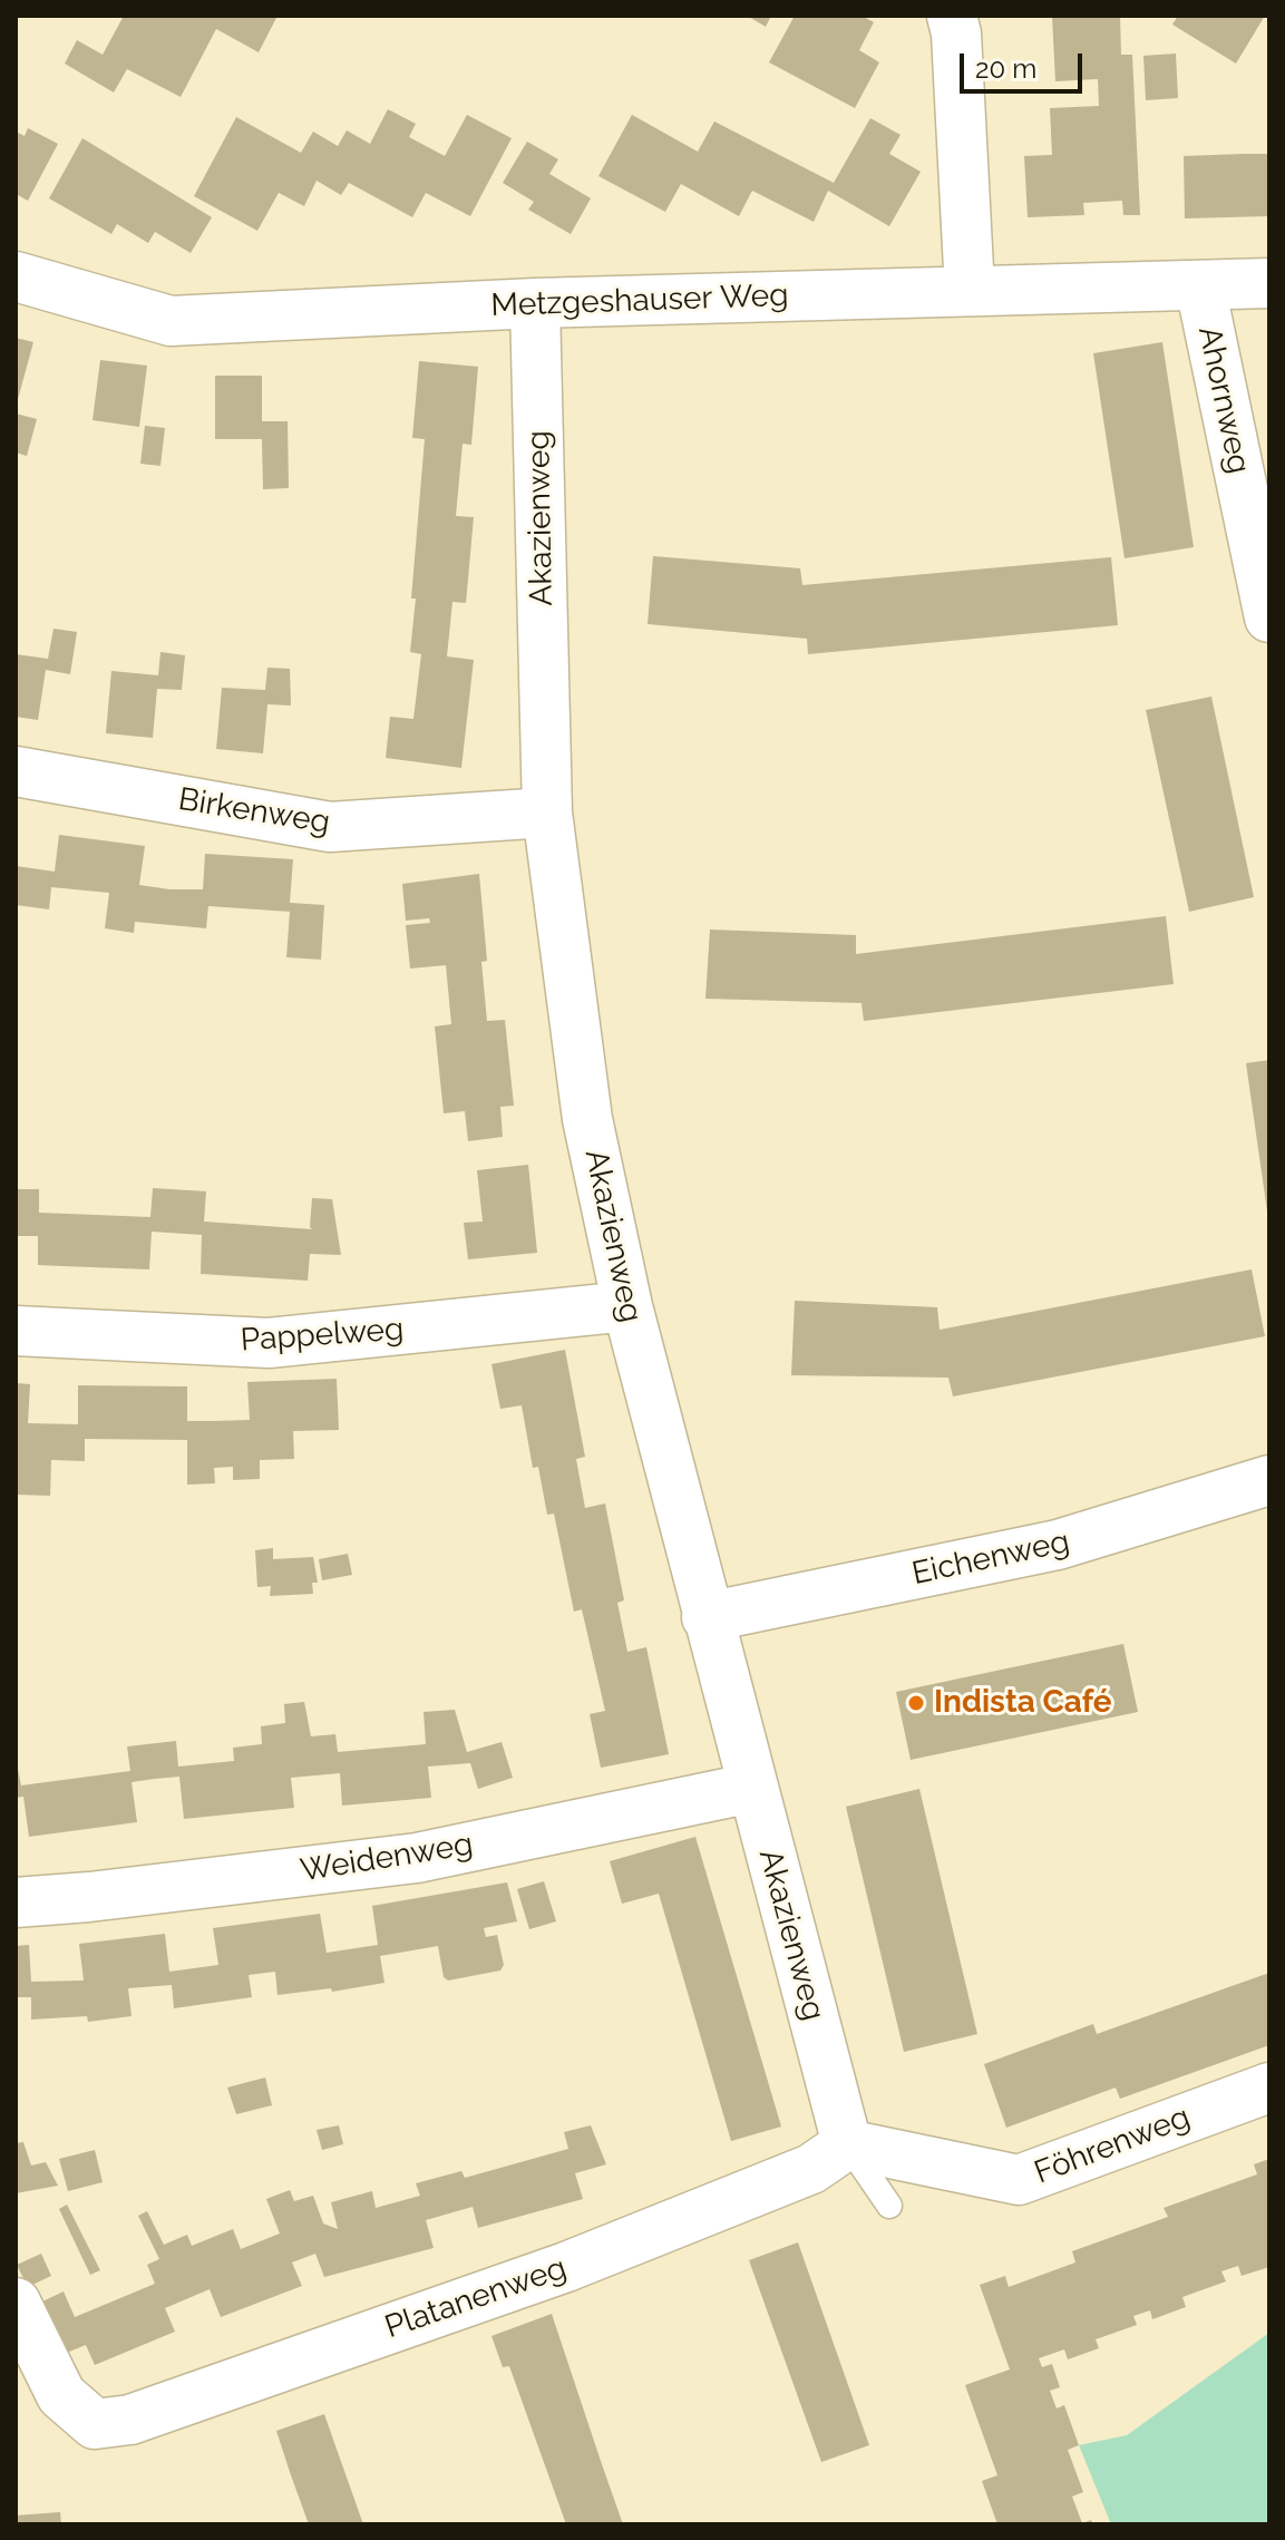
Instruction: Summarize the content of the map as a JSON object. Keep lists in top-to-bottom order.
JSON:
{
  "streets": {
    "street": [
      "Metzgeshauser Weg",
      "Ahornweg",
      "Akazienweg",
      "Birkenweg",
      "Pappelweg",
      "Eichenweg",
      "Weidenweg",
      "Föhrenweg",
      "Platanenweg"
    ]
  },
  "crossings": [
    ["Metzgeshauser Weg", "Ahornweg"],
    ["Metzgeshauser Weg", "Akazienweg"],
    ["Akazienweg", "Birkenweg"],
    ["Akazienweg", "Pappelweg"],
    ["Akazienweg", "Eichenweg"],
    ["Akazienweg", "Weidenweg"],
    ["Akazienweg", "Föhrenweg"],
    ["Akazienweg", "Platanenweg"],
    ["Föhrenweg", "Platanenweg"]
  ],
  "places": ["Indista Café"],
  "scale_bar": "20 m"
}
